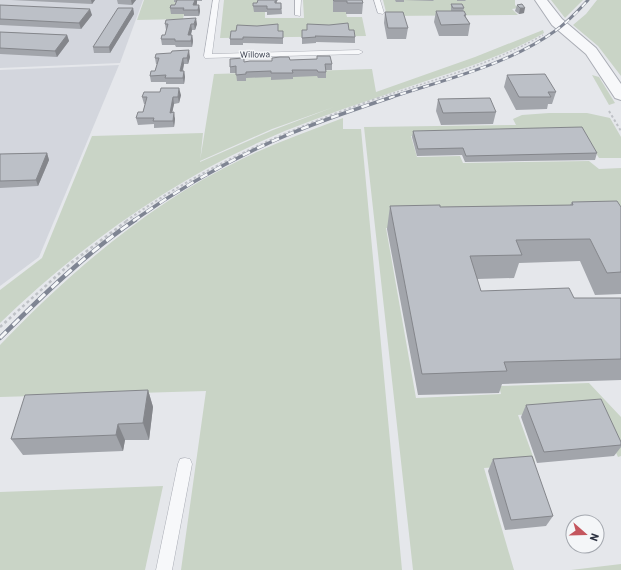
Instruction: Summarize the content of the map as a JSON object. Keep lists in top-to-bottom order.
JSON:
{
  "streets": {
    "lane": ["Willowa"]
  },
  "north": "right"
}
